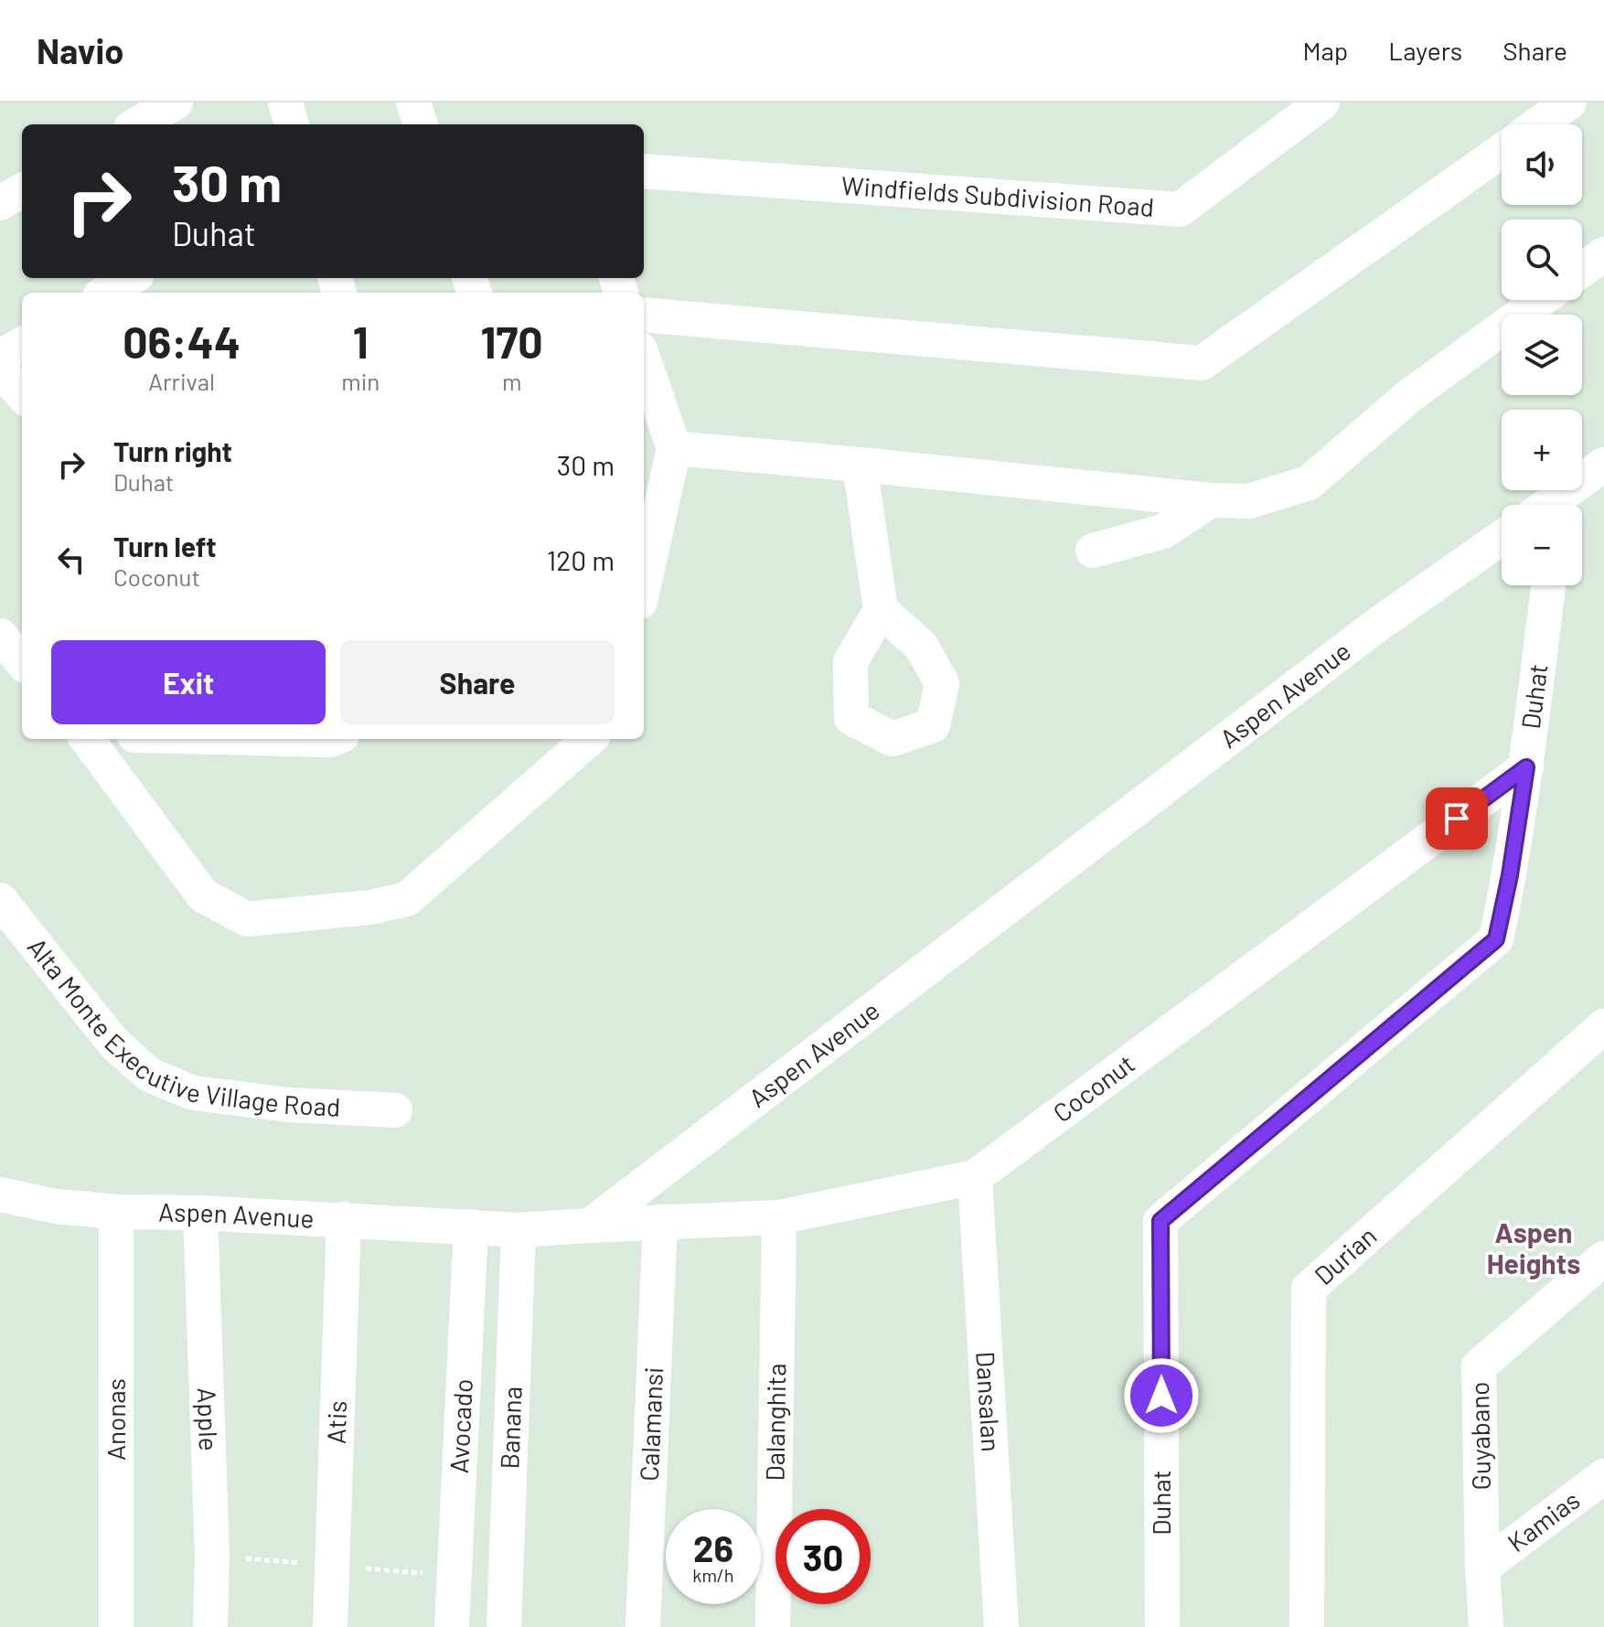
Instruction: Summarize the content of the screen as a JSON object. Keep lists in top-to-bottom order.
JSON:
{
  "streets": {
    "street": [
      "Windfields Subdivision Road",
      "Aspen Avenue",
      "Duhat",
      "Alta Monte Executive Village Road",
      "Coconut",
      "Durian",
      "Dansalan",
      "Anonas",
      "Apple",
      "Dalanghita",
      "Atis",
      "Calamansi",
      "Avocado",
      "Banana",
      "Guyabano",
      "Kamias"
    ]
  },
  "crossings": [
    ["Aspen Avenue", "Coconut"],
    ["Aspen Avenue", "Anonas"],
    ["Aspen Avenue", "Apple"],
    ["Aspen Avenue", "Atis"],
    ["Aspen Avenue", "Avocado"],
    ["Aspen Avenue", "Banana"],
    ["Duhat", "Coconut"],
    ["Coconut", "Dansalan"],
    ["Coconut", "Dalanghita"],
    ["Coconut", "Calamansi"],
    ["Guyabano", "Kamias"]
  ],
  "districts": ["Aspen Heights"],
  "page": {
    "header": "Navio",
    "nav": ["Map", "Layers", "Share"],
    "map_buttons": ["+", "−"],
    "turn": ["30 m", "Duhat"],
    "eta": [
      "06:44",
      "Arrival",
      "1",
      "min",
      "170",
      "m"
    ],
    "list": [
      {
        "name": "Turn right",
        "note": "Duhat",
        "value": "30 m"
      },
      {
        "name": "Turn left",
        "note": "Coconut",
        "value": "120 m"
      }
    ],
    "buttons": ["Exit", "Share"],
    "speed": "26 km/h",
    "limit": "30"
  }
}
